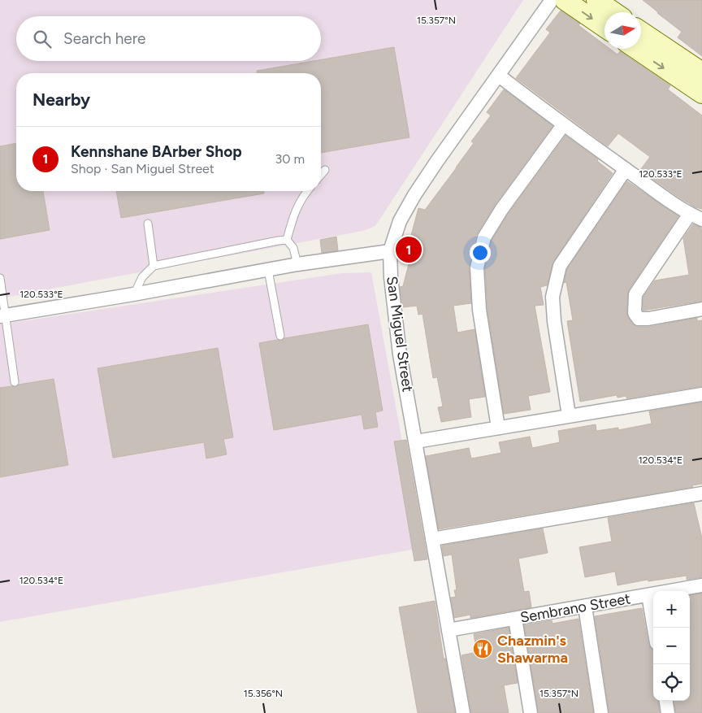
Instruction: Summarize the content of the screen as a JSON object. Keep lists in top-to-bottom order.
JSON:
{
  "streets": {
    "street": ["San Miguel Street", "Sembrano Street"]
  },
  "crossings": [
    ["San Miguel Street", "Sembrano Street"]
  ],
  "places": {
    "restaurant": ["Chazmin's Shawarma"]
  },
  "north": "right",
  "page": {
    "search": "Search here",
    "heading": "Nearby",
    "list": [
      {
        "mark": "1",
        "name": "Kennshane BArber Shop",
        "note": "Shop · San Miguel Street",
        "value": "30 m"
      }
    ],
    "pins": "1",
    "map_buttons": ["+", "−"]
  },
  "coordinates": [
    "15.357°N",
    "120.533°E",
    "120.534°E",
    "15.356°N"
  ]
}
